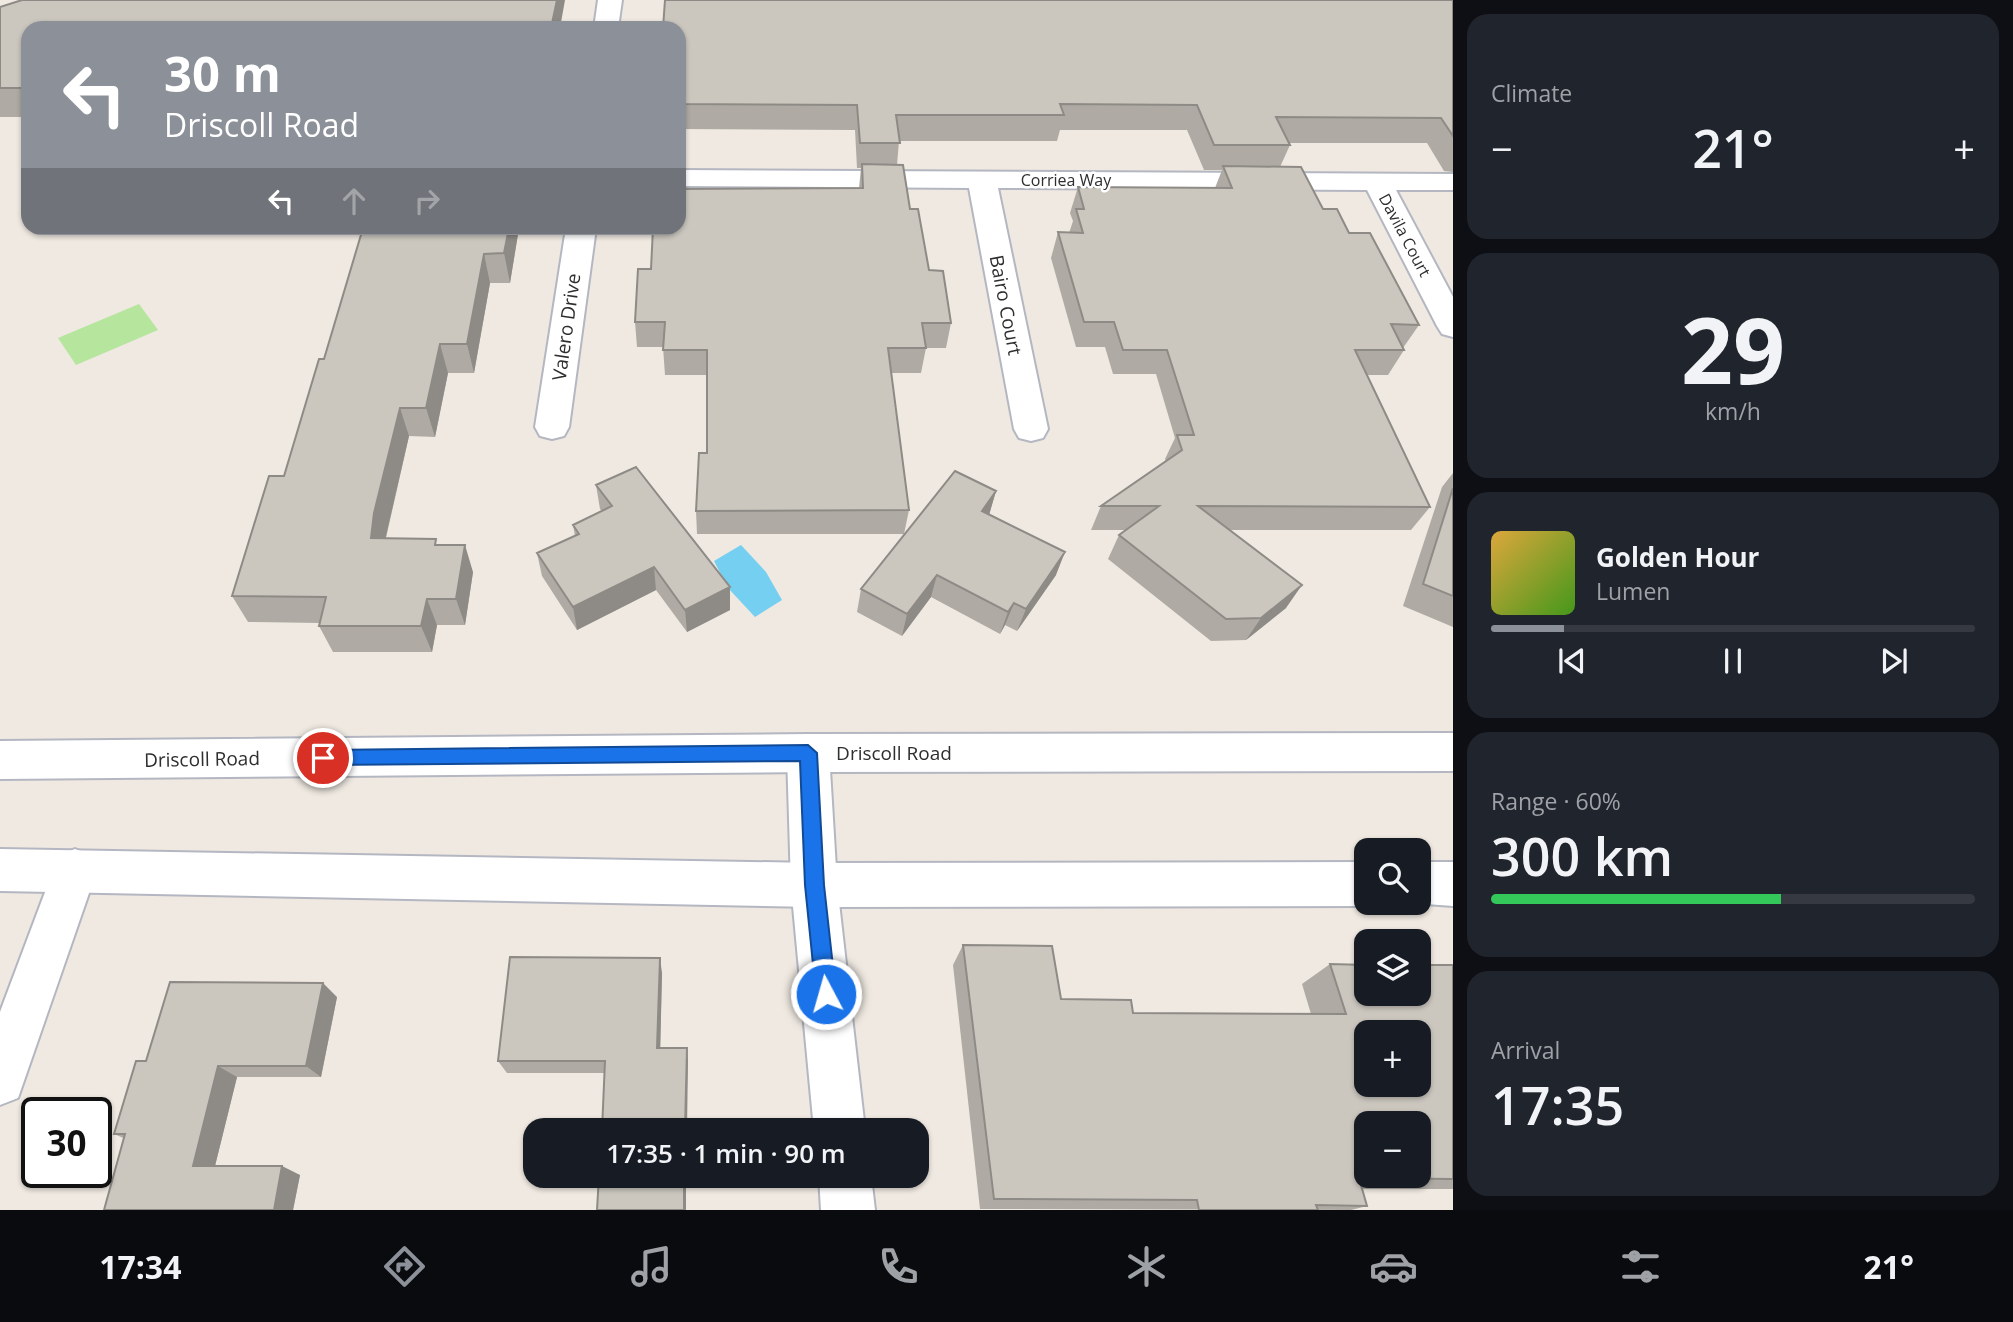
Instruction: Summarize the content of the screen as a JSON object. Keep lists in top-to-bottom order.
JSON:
{
  "streets": {
    "street": [
      "Corriea Way",
      "Davila Court",
      "Bairo Court",
      "Valero Drive",
      "Driscoll Road"
    ]
  },
  "crossings": [
    ["Corriea Way", "Davila Court"],
    ["Corriea Way", "Bairo Court"]
  ],
  "page": {
    "tile": [
      "Climate",
      ["29", "km/h"],
      ["Range · 60%", "300 km"],
      ["Arrival", "17:35"]
    ],
    "turn": ["30 m", "Driscoll Road"],
    "heat": ["−", "21°", "+"],
    "song": ["Golden Hour", "Lumen"],
    "map_buttons": ["+", "−"],
    "limit": "30",
    "trip": "17:35 · 1 min · 90 m",
    "tabs": ["17:34", "21°"]
  }
}
